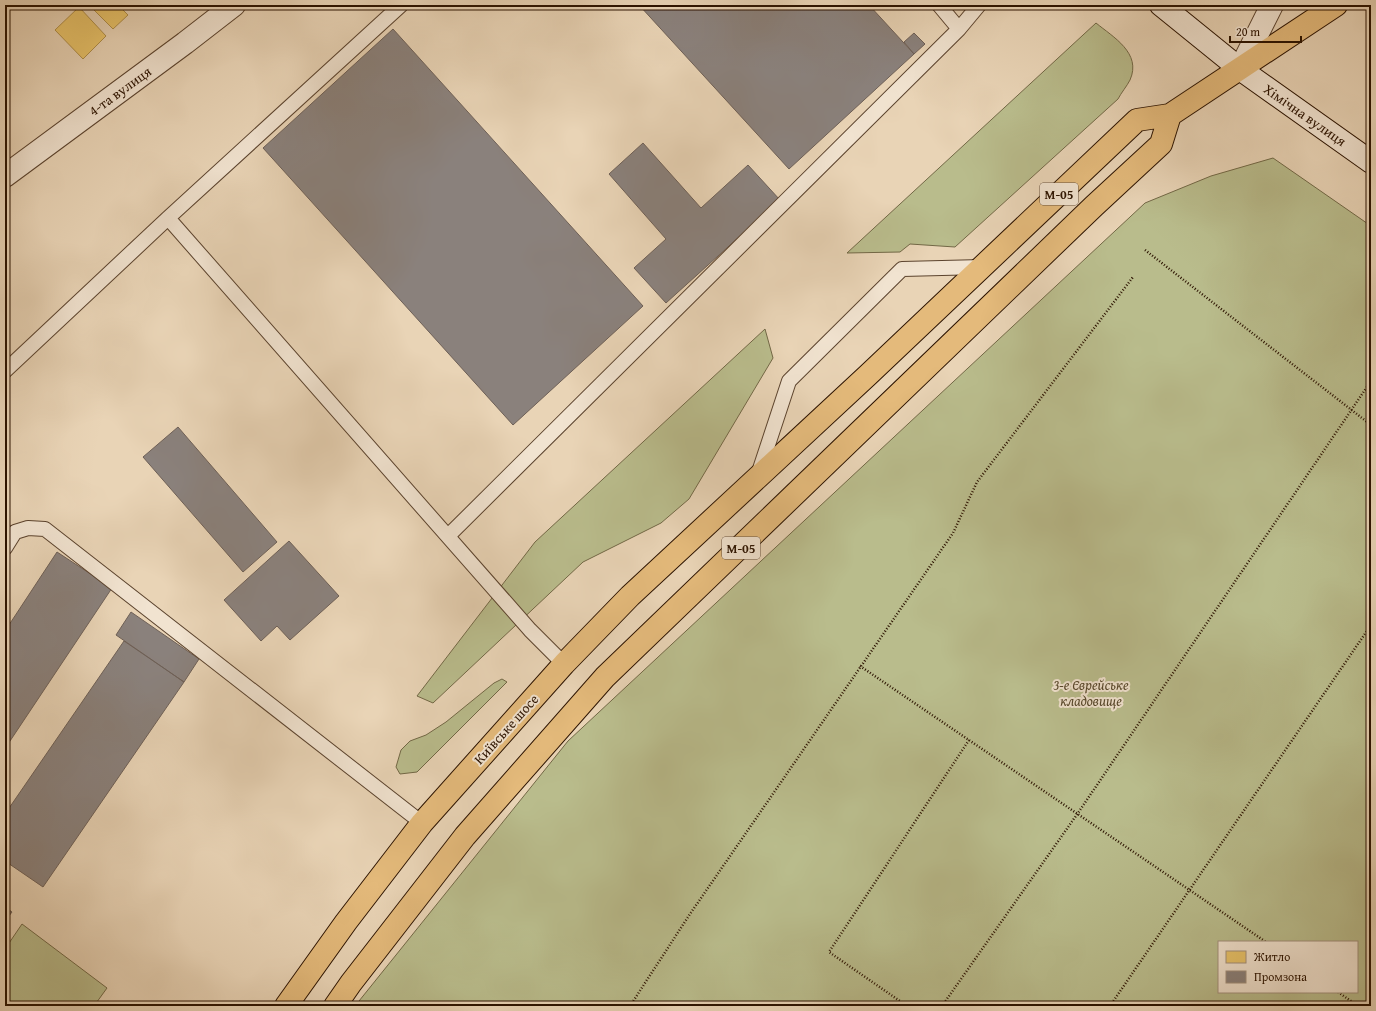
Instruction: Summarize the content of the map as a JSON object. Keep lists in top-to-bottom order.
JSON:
{
  "streets": {
    "main road": ["М-05", "Київське шосе"],
    "street": ["4-та вулиця", "Хімічна вулиця"]
  },
  "crossings": [
    ["Хімічна вулиця", "М-05"],
    ["М-05", "Київське шосе"]
  ],
  "parks": ["3-е Єврейське кладовище"],
  "legend": ["Житло", "Промзона"],
  "scale_bar": "20 m"
}
